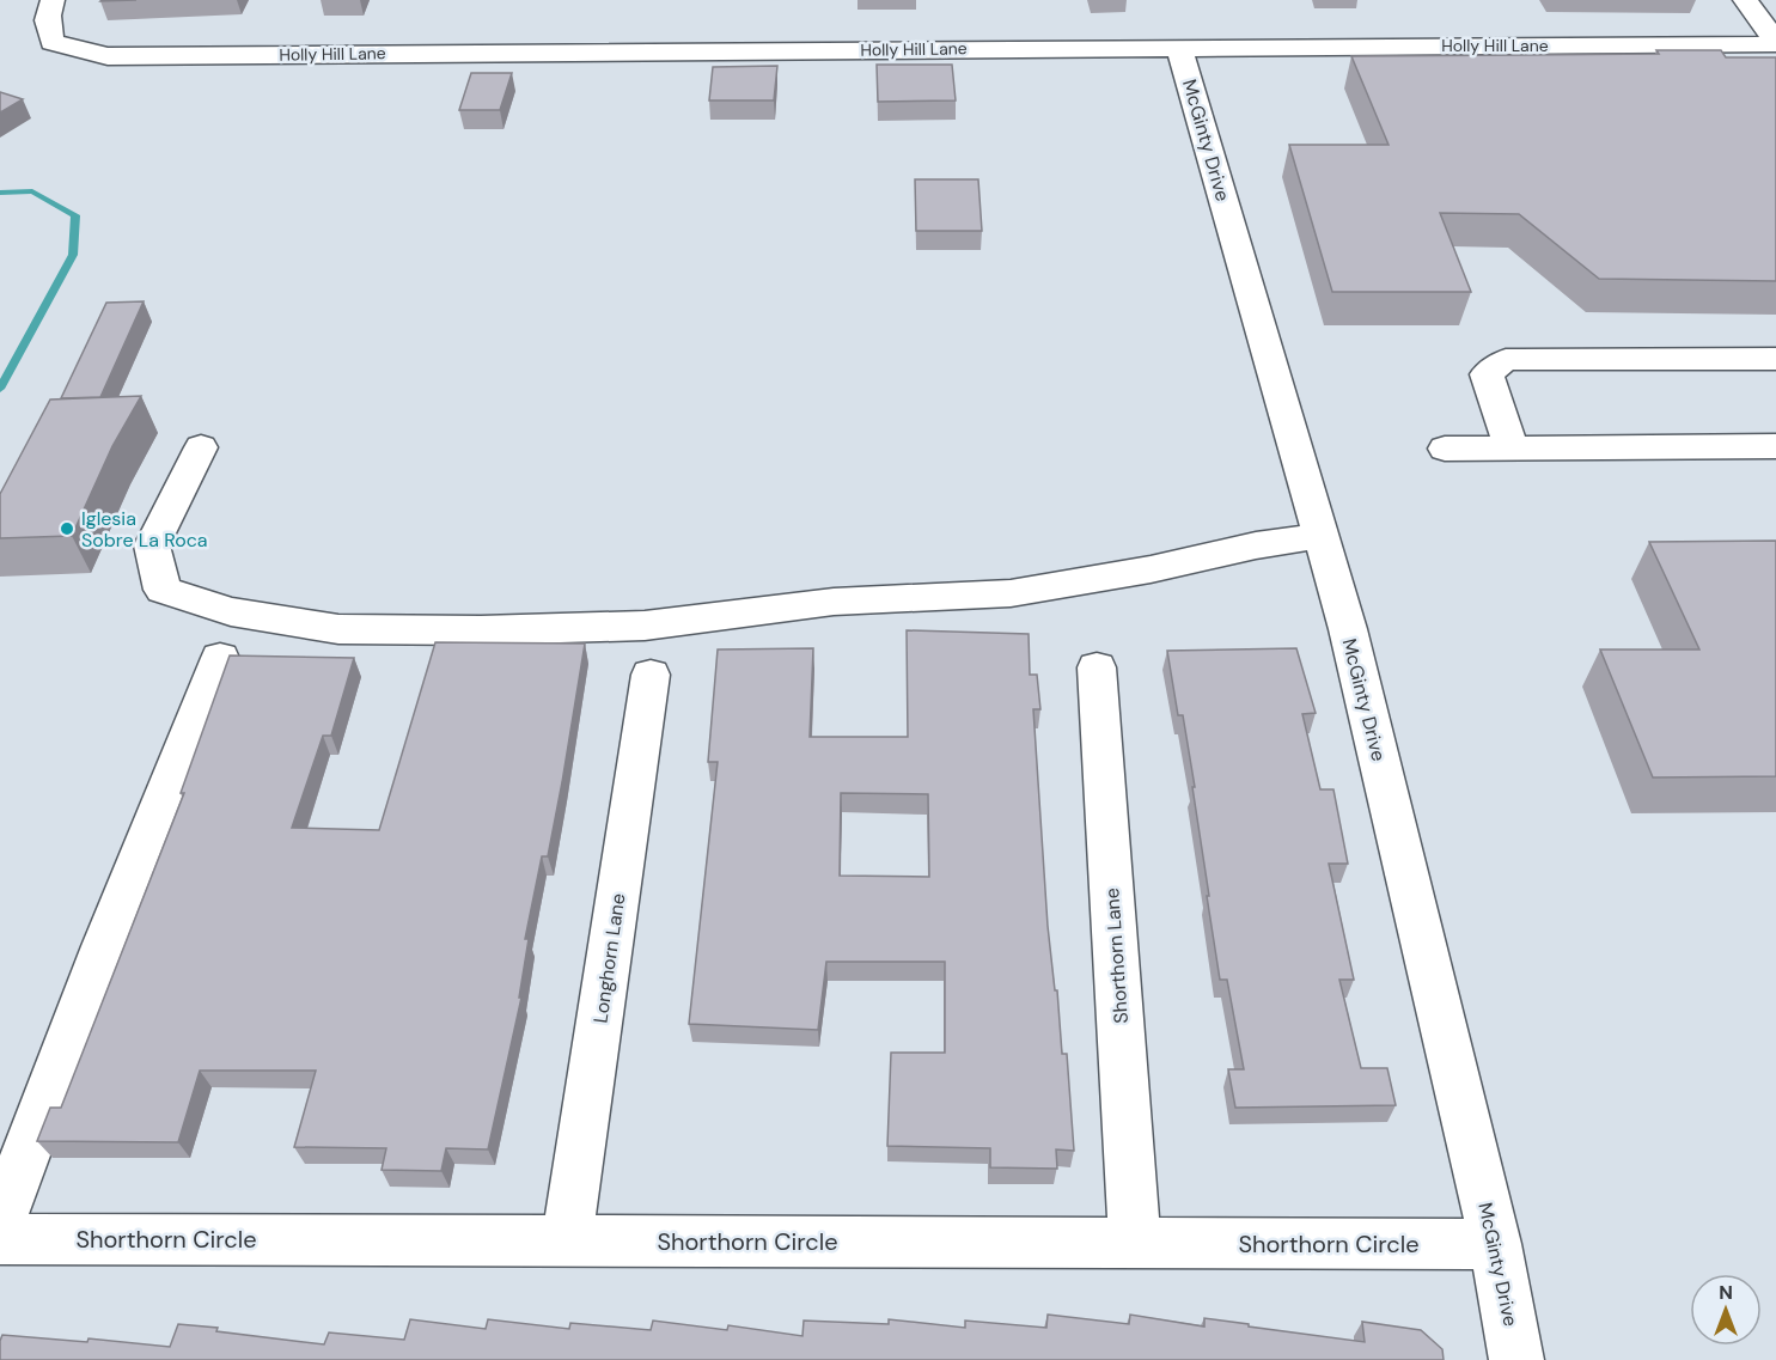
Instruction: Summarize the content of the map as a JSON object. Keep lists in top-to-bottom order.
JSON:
{
  "streets": {
    "street": [
      "Holly Hill Lane",
      "McGinty Drive",
      "Shorthorn Lane",
      "Longhorn Lane",
      "Shorthorn Circle"
    ]
  },
  "crossings": [
    ["Holly Hill Lane", "McGinty Drive"],
    ["McGinty Drive", "Shorthorn Circle"],
    ["Shorthorn Lane", "Shorthorn Circle"],
    ["Longhorn Lane", "Shorthorn Circle"]
  ],
  "places": ["Iglesia Sobre La Roca"],
  "north": "top"
}
